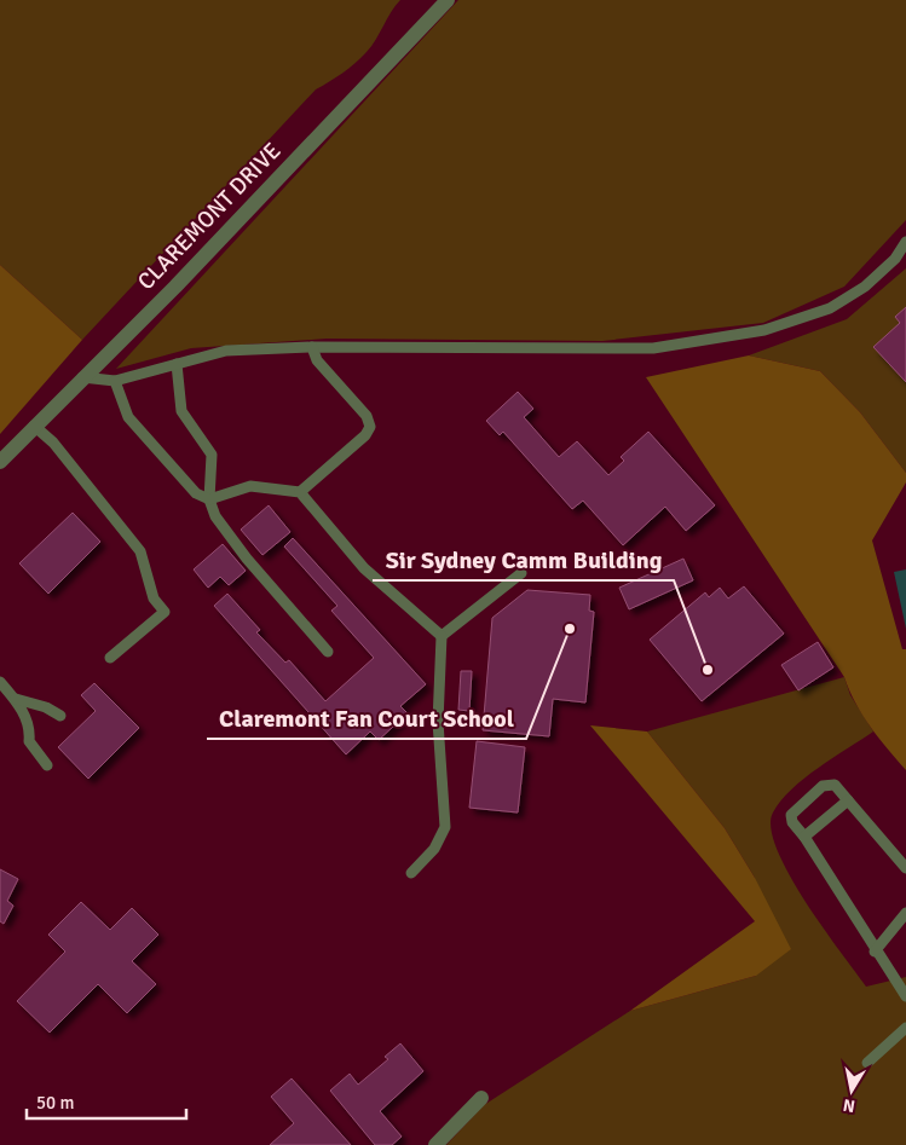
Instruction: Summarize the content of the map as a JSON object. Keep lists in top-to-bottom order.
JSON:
{
  "streets": {
    "street": ["CLAREMONT DRIVE"]
  },
  "places": ["Claremont Fan Court School", "Sir Sydney Camm Building"],
  "scale_bar": "50 m",
  "north": "bottom"
}
